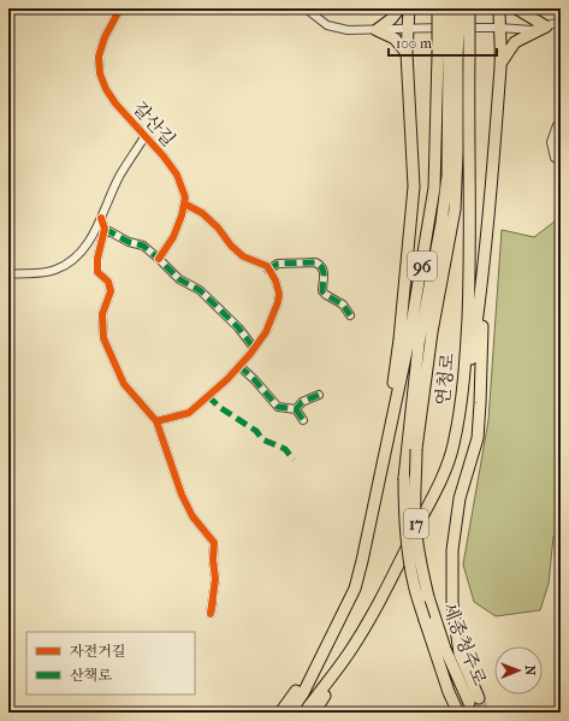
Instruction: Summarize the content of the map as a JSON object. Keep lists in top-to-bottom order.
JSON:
{
  "streets": {
    "highway": [
      "96",
      "연청로",
      "17",
      "세종청주로"
    ],
    "street": ["갈산길"]
  },
  "crossings": [
    ["연청로", "세종청주로"]
  ],
  "legend": ["자전거길", "산책로"],
  "scale_bar": "100 m",
  "north": "right"
}
